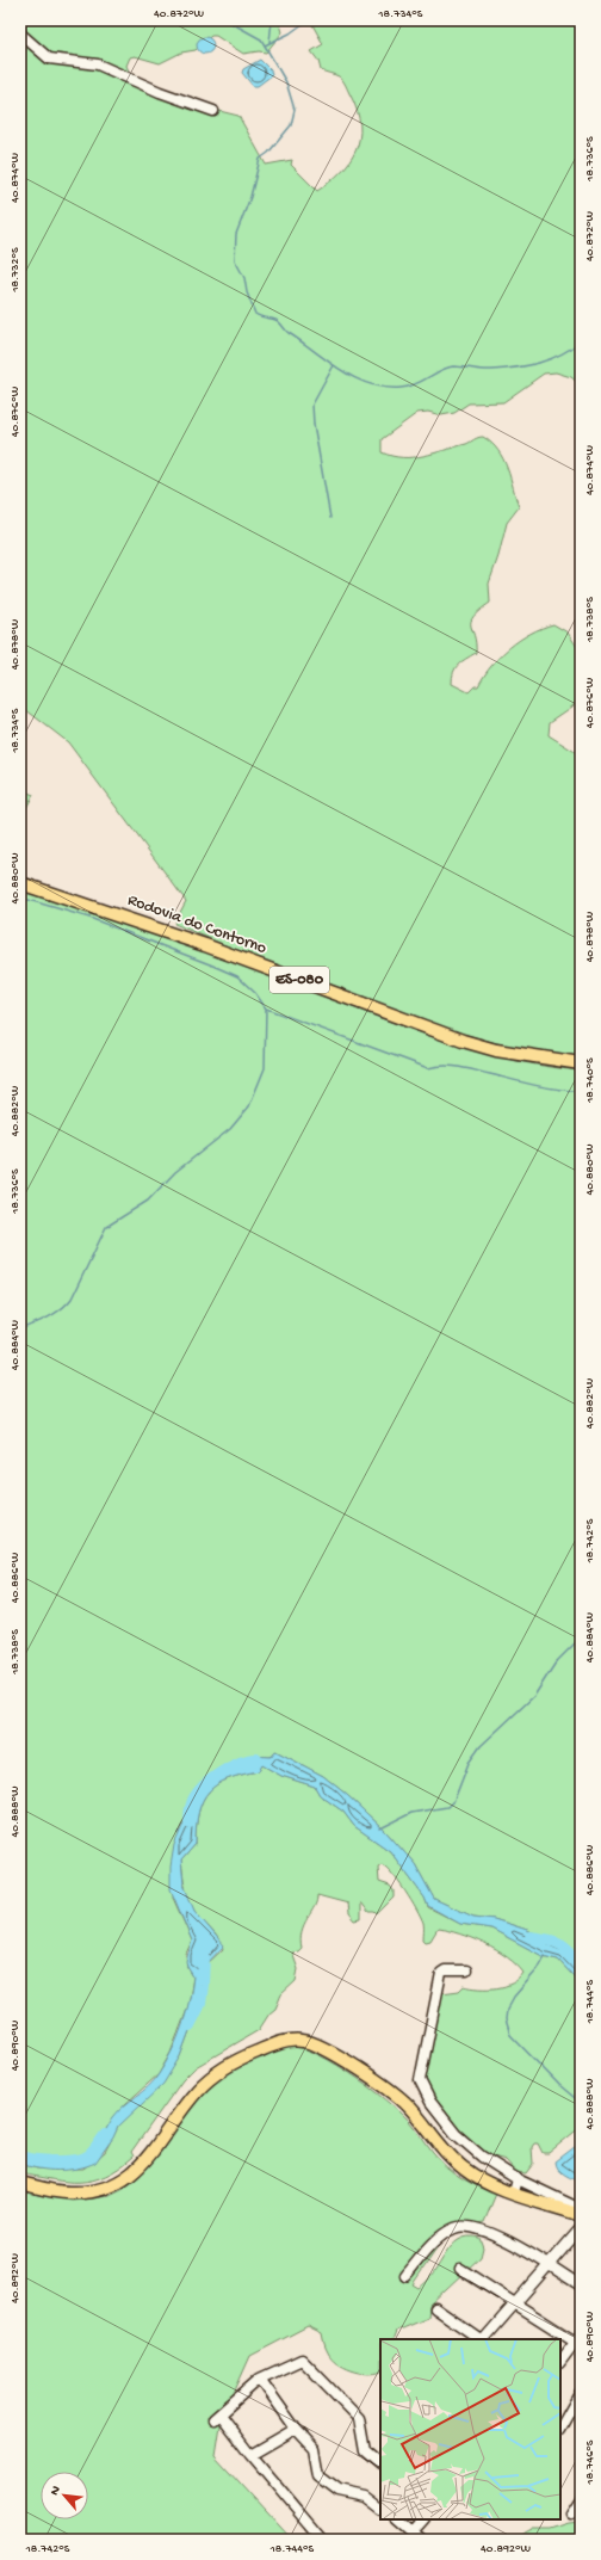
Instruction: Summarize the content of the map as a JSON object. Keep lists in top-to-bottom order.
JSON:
{
  "streets": {
    "main road": ["Rodovia do Contorno", "ES-080"]
  },
  "north": "top left",
  "coordinates": [
    "40.872°W",
    "18.734°S",
    "18.736°S",
    "40.874°W",
    "18.732°S",
    "40.876°W",
    "18.738°S",
    "40.878°W",
    "40.880°W",
    "18.740°S",
    "40.882°W",
    "40.884°W",
    "18.742°S",
    "40.886°W",
    "40.888°W",
    "18.744°S",
    "40.890°W",
    "40.892°W",
    "18.746°S"
  ]
}
